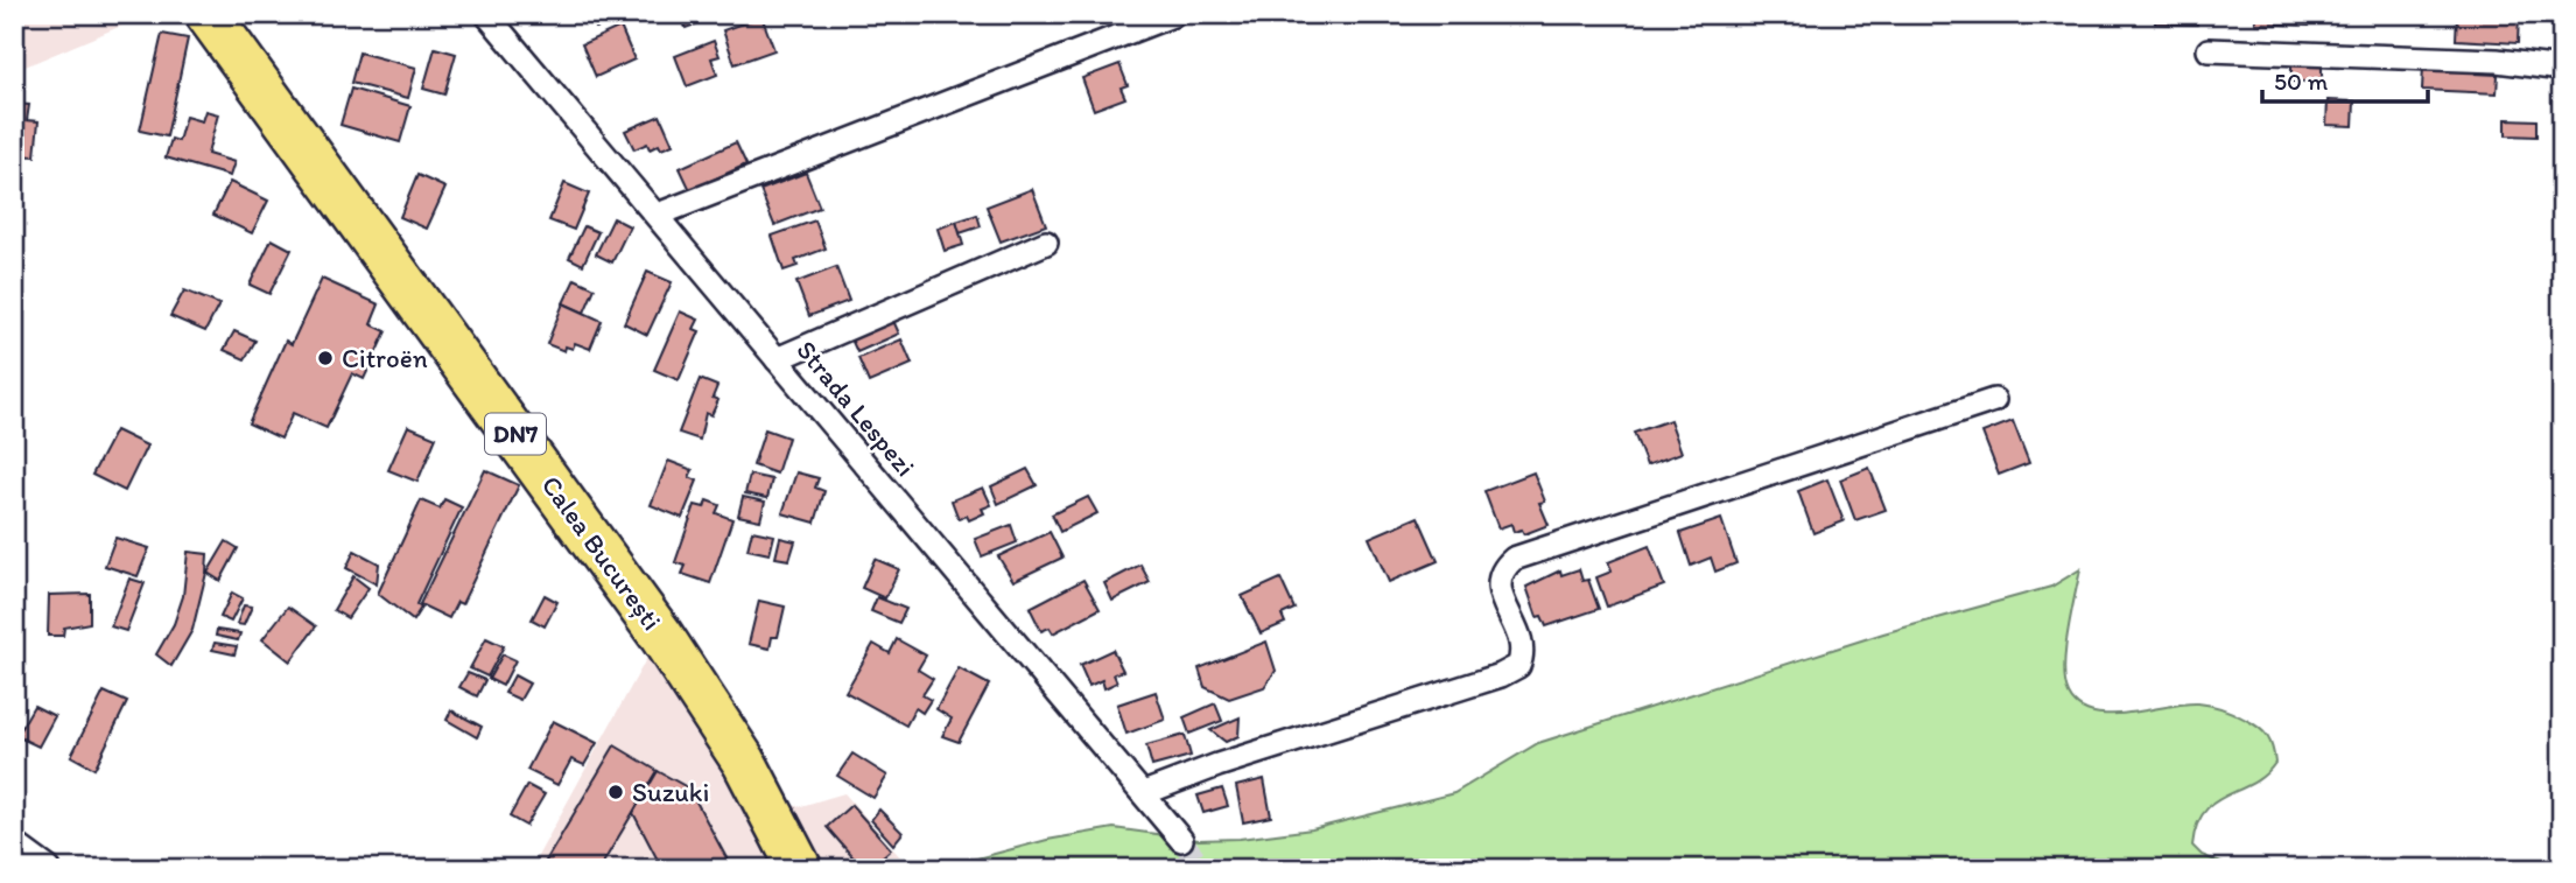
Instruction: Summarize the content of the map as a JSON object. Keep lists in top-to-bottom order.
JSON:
{
  "streets": {
    "highway": ["DN7", "Calea București"],
    "street": ["Strada Lespezi"]
  },
  "places": ["Citroën", "Suzuki"],
  "scale_bar": "50 m"
}
